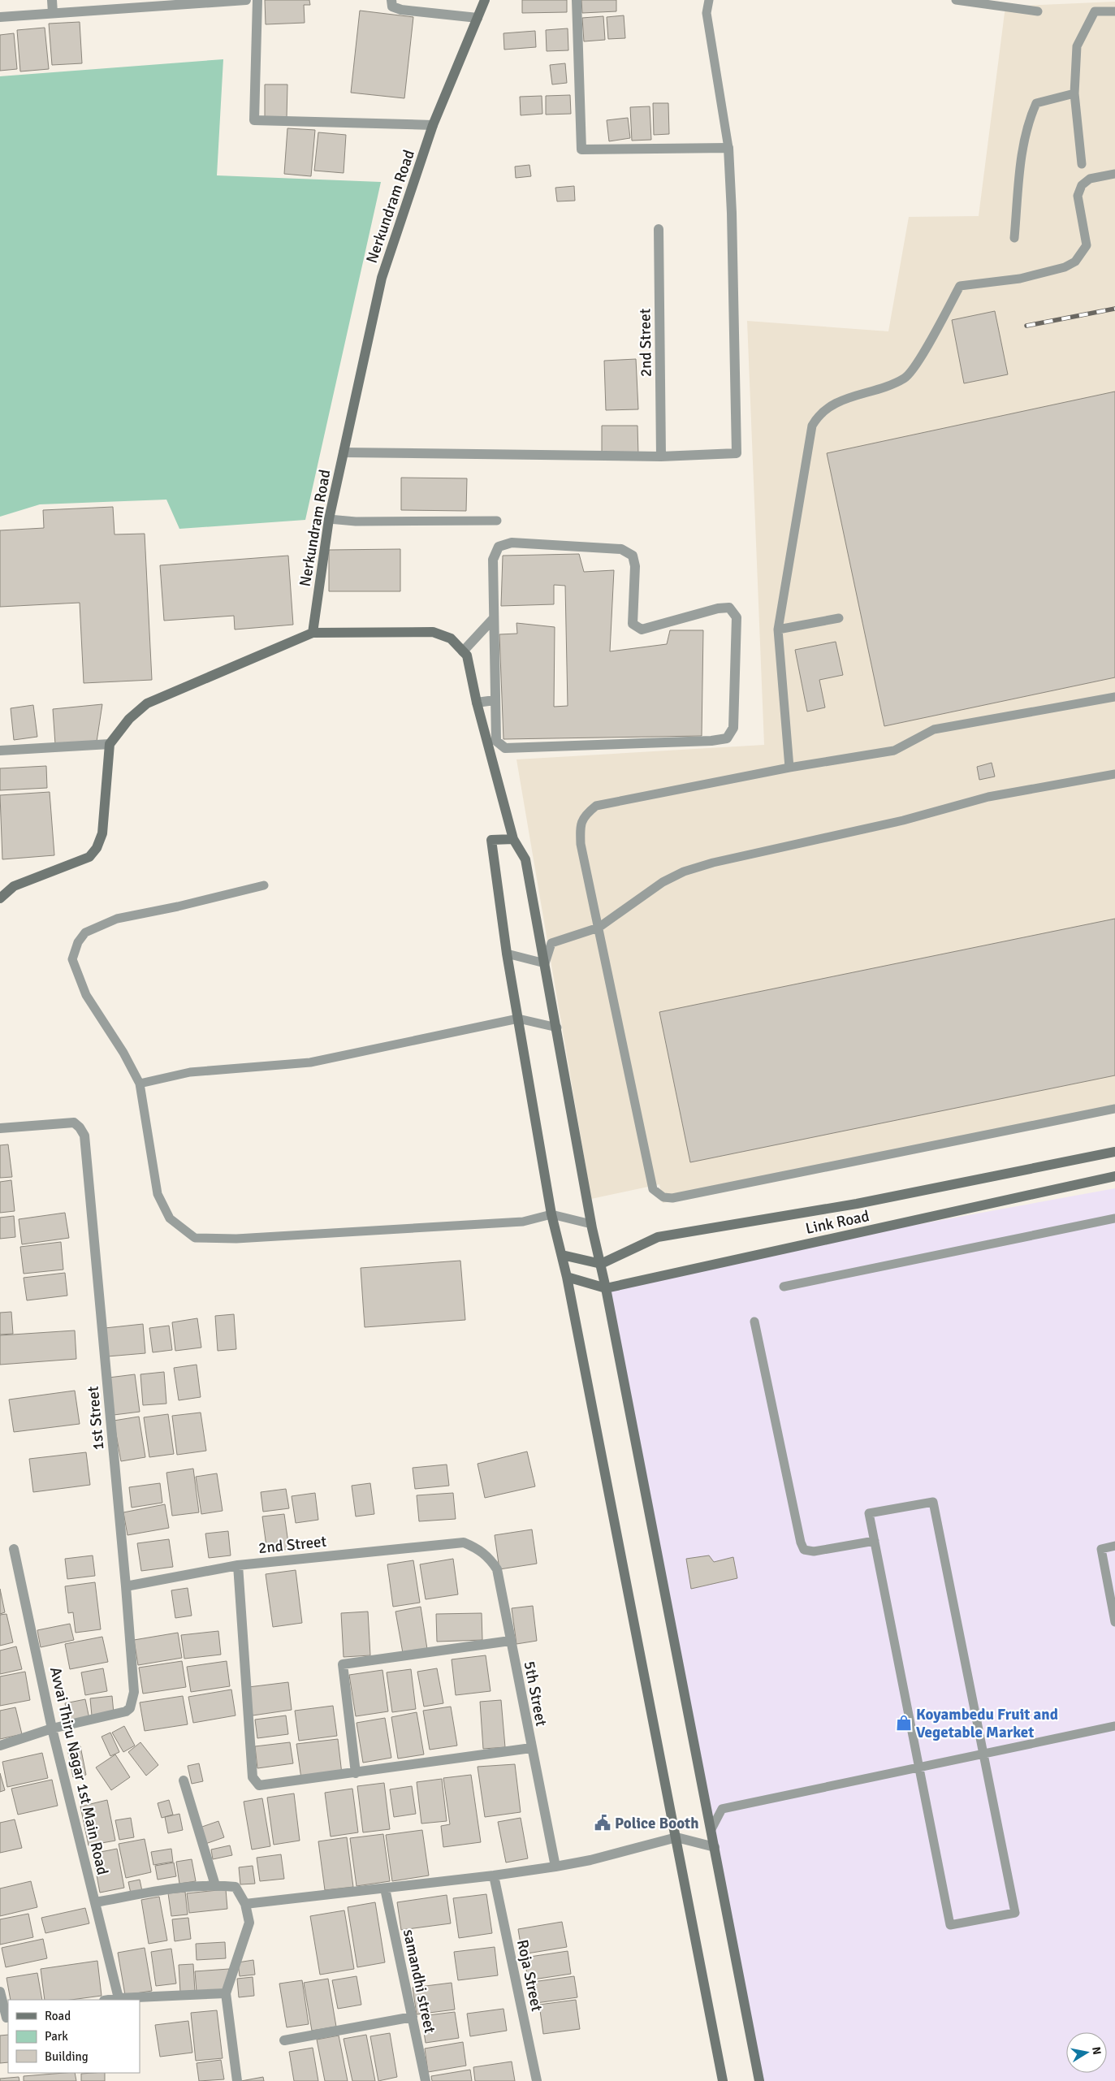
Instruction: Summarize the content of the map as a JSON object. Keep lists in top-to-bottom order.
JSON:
{
  "streets": {
    "street": [
      "Nerkundram Road",
      "2nd Street",
      "Link Road",
      "1st Street",
      "5th Street",
      "Avvai Thiru Nagar 1st Main Road",
      "Roja Street",
      "samandhi street"
    ]
  },
  "crossings": [
    ["2nd Street", "1st Street"],
    ["2nd Street", "5th Street"],
    ["1st Street", "Avvai Thiru Nagar 1st Main Road"]
  ],
  "places": {
    "shop": ["Koyambedu Fruit and Vegetable Market"],
    "public building": ["Police Booth"]
  },
  "legend": ["Road", "Park", "Building"],
  "north": "right"
}
